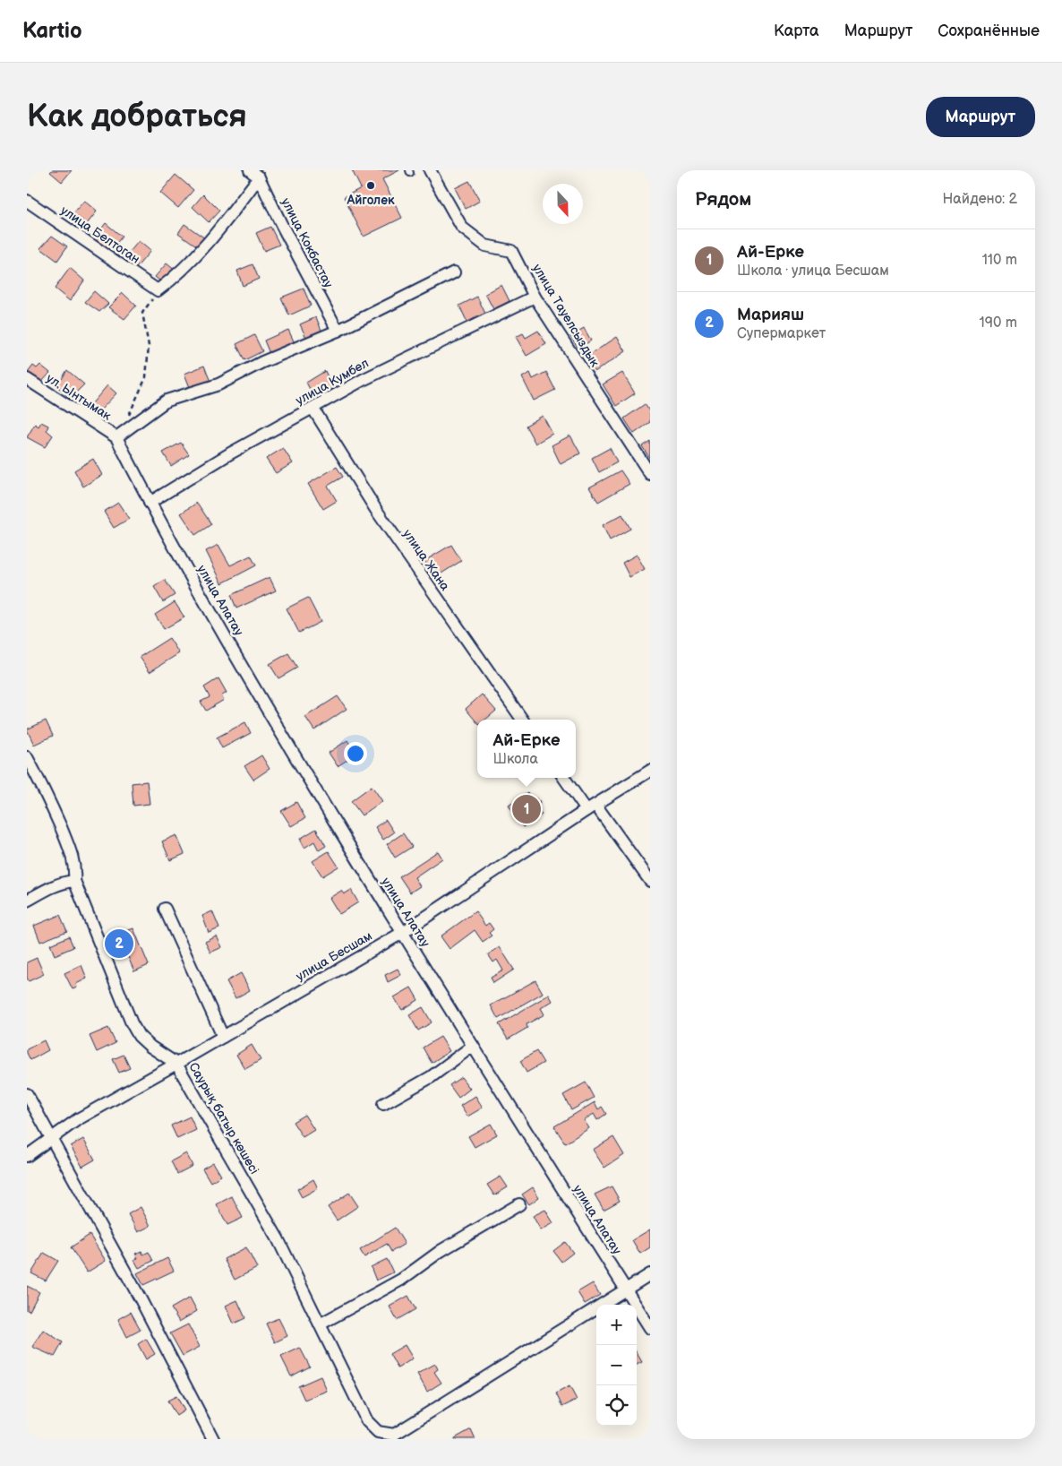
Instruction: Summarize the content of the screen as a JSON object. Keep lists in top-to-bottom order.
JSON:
{
  "streets": {
    "street": [
      "улица Белтоган",
      "улица Кокбастау",
      "улица Тауелсыздык",
      "улица Кумбел",
      "ул. Ынтымак",
      "улица Жана",
      "улица Алатау",
      "улица Бесшам",
      "Саурық батыр көшесі"
    ]
  },
  "crossings": [
    ["улица Тауелсыздык", "улица Кумбел"],
    ["улица Кумбел", "улица Жана"],
    ["улица Кумбел", "улица Алатау"],
    ["ул. Ынтымак", "улица Алатау"],
    ["улица Алатау", "улица Бесшам"],
    ["улица Бесшам", "Саурық батыр көшесі"]
  ],
  "places": ["Айголек"],
  "north": "bottom",
  "page": {
    "header": "Kartio",
    "nav": ["Карта", "Маршрут", "Сохранённые"],
    "buttons": "Маршрут",
    "title": "Как добраться",
    "heading": ["Рядом", "Найдено: 2"],
    "list": [
      {
        "mark": "1",
        "name": "Ай-Ерке",
        "note": "Школа · улица Бесшам",
        "value": "110 m"
      },
      {
        "mark": "2",
        "name": "Марияш",
        "note": "Супермаркет",
        "value": "190 m"
      }
    ],
    "popup": ["Ай-Ерке", "Школа"],
    "pins": ["1", "2"],
    "map_buttons": ["+", "−"]
  }
}
